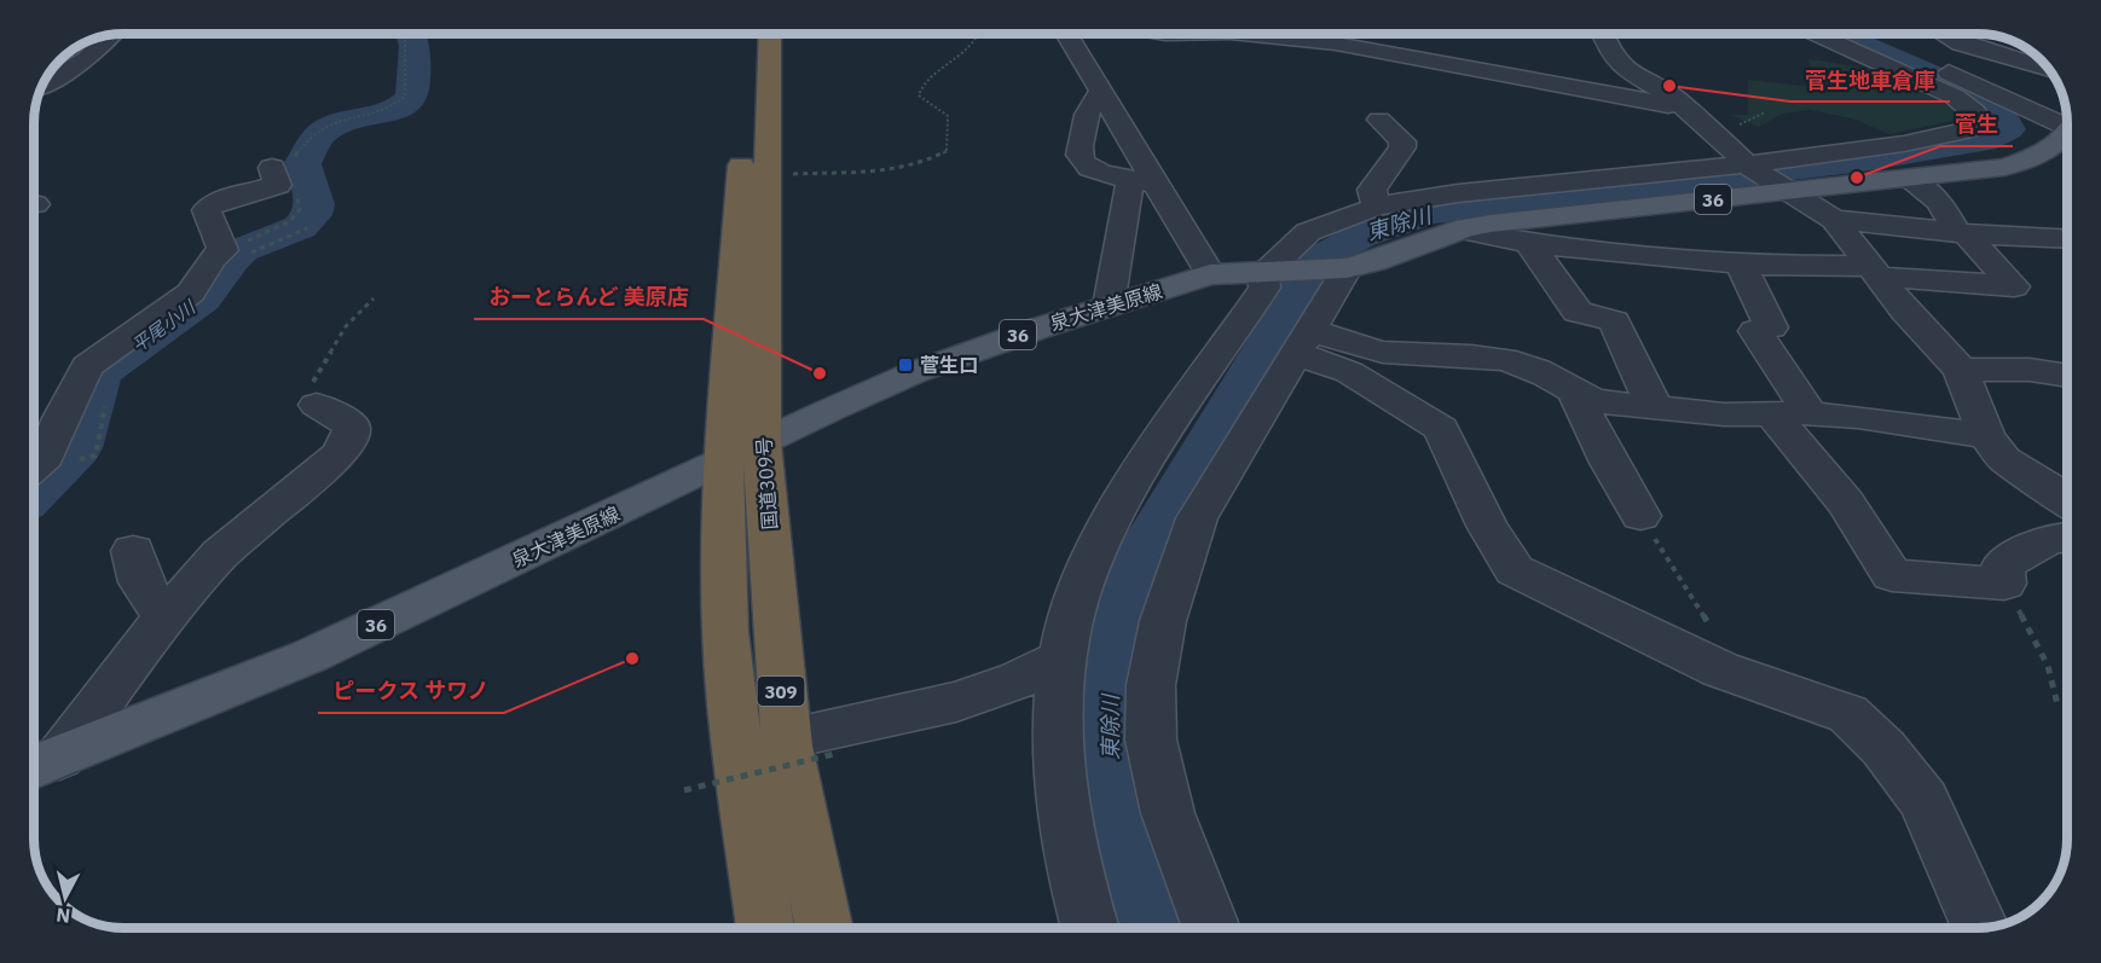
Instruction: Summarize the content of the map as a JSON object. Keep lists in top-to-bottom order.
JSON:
{
  "streets": {
    "highway": ["国道309号", "309"],
    "main road": ["36", "泉大津美原線"]
  },
  "crossings": [
    ["泉大津美原線", "国道309号"]
  ],
  "water": ["東除川", "平尾小川"],
  "places": {
    "other": [
      "菅生地車倉庫",
      "菅生",
      "おーとらんど 美原店",
      "ピークス サワノ"
    ],
    "transit": ["菅生口"]
  },
  "north": "bottom"
}
